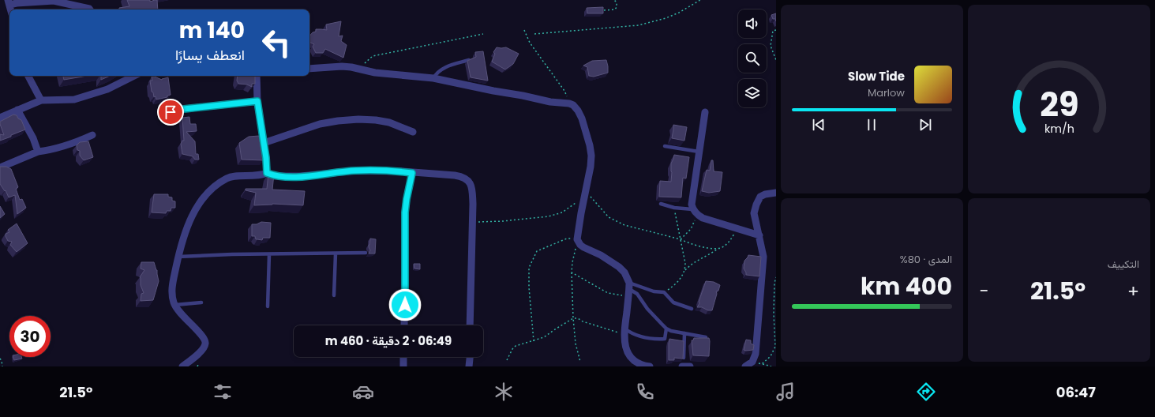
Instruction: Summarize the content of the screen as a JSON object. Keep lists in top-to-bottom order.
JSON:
{
  "page": {
    "turn": ["140 m", "انعطف يسارًا"],
    "song": ["Slow Tide", "Marlow"],
    "tile": [
      "التكييف",
      ["المدى · 80%", "400 km"]
    ],
    "heat": ["−", "21.5°", "+"],
    "limit": "30",
    "trip": "06:49 · 2 دقيقة · 460 m",
    "tabs": ["06:47", "21.5°"],
    "gauge": ["29", "km/h"]
  }
}
